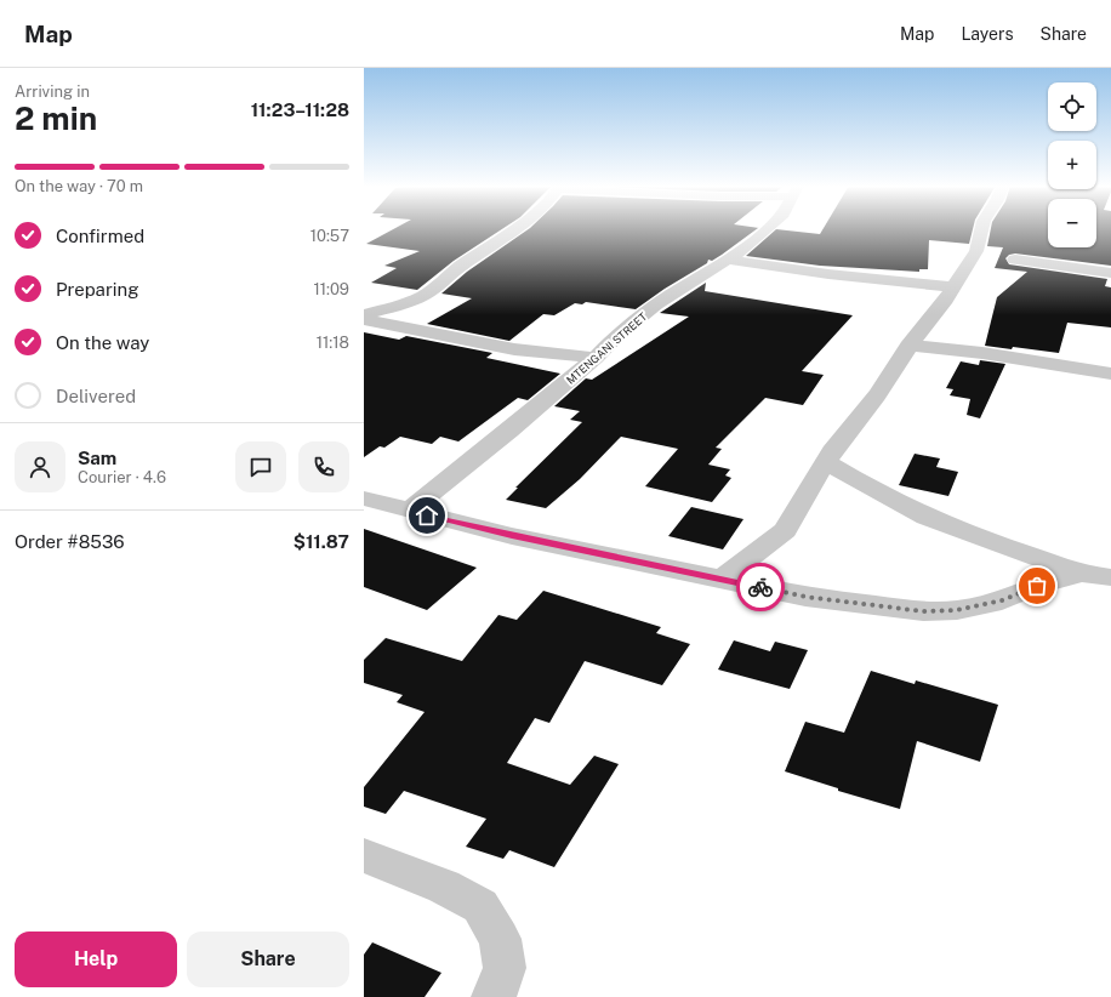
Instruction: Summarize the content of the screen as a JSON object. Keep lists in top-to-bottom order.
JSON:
{
  "streets": {
    "street": ["MTENGANI STREET"]
  },
  "page": {
    "header": "Map",
    "nav": ["Map", "Layers", "Share"],
    "heading": ["2 min", "Arriving in", "11:23–11:28"],
    "panel": [
      "Sam",
      "Courier · 4.6",
      "Order #8536",
      "$11.87"
    ],
    "map_buttons": ["+", "−"],
    "bar": "On the way · 70 m",
    "list": [
      ["Confirmed", "10:57"],
      ["Preparing", "11:09"],
      ["On the way", "11:18"],
      "Delivered"
    ],
    "buttons": ["Help", "Share"]
  }
}
